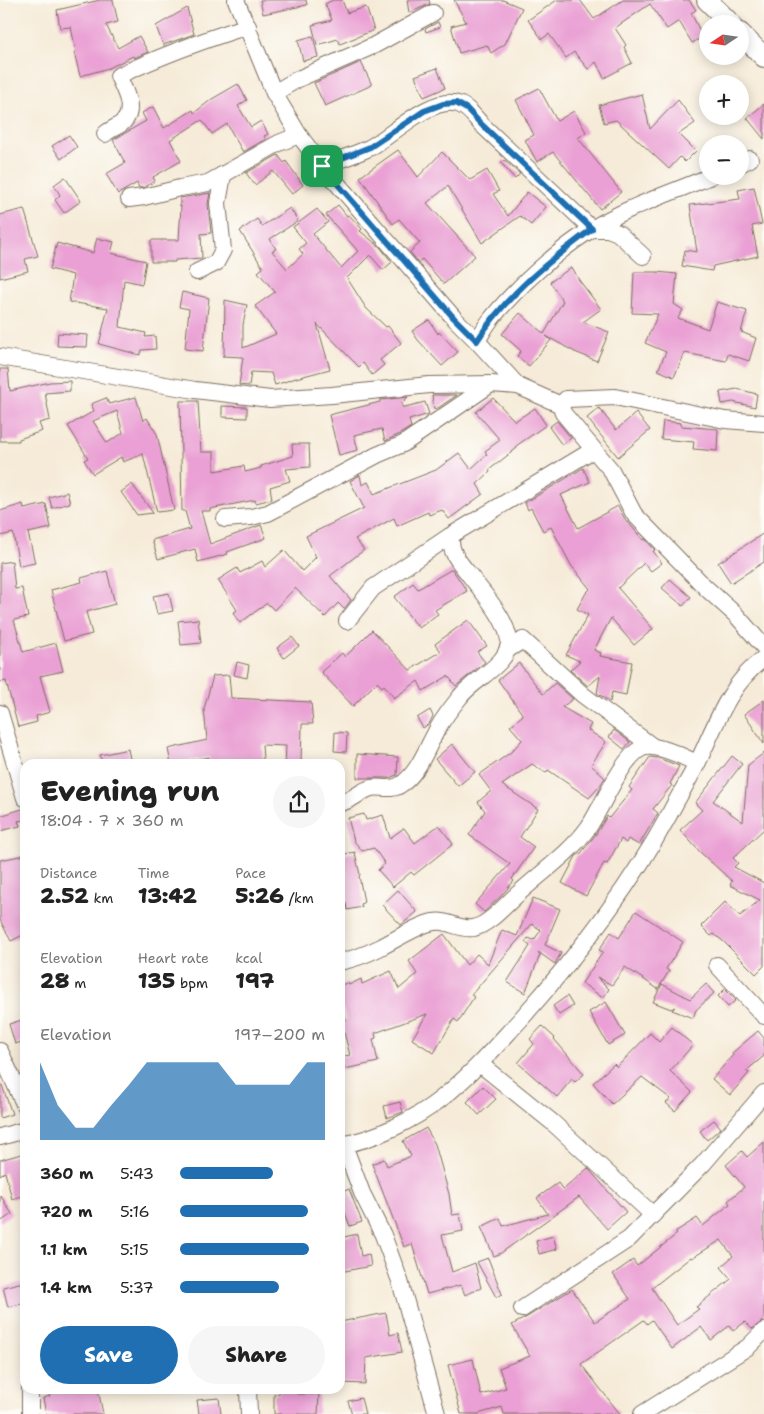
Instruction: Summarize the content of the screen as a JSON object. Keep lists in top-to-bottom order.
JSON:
{
  "north": "left",
  "page": {
    "map_buttons": ["+", "−"],
    "heading": ["Evening run", "18:04 · 7 × 360 m"],
    "stats": [
      ["Distance", "2.52 km"],
      ["Time", "13:42"],
      ["Pace", "5:26 /km"],
      ["Elevation", "28 m"],
      ["Heart rate", "135 bpm"],
      ["kcal", "197"]
    ],
    "chart": ["Elevation", "197–200 m"],
    "list": [
      {
        "name": "360 m",
        "note": "5:43"
      },
      {
        "name": "720 m",
        "note": "5:16"
      },
      {
        "name": "1.1 km",
        "note": "5:15"
      },
      {
        "name": "1.4 km",
        "note": "5:37"
      }
    ],
    "buttons": ["Save", "Share"]
  }
}
